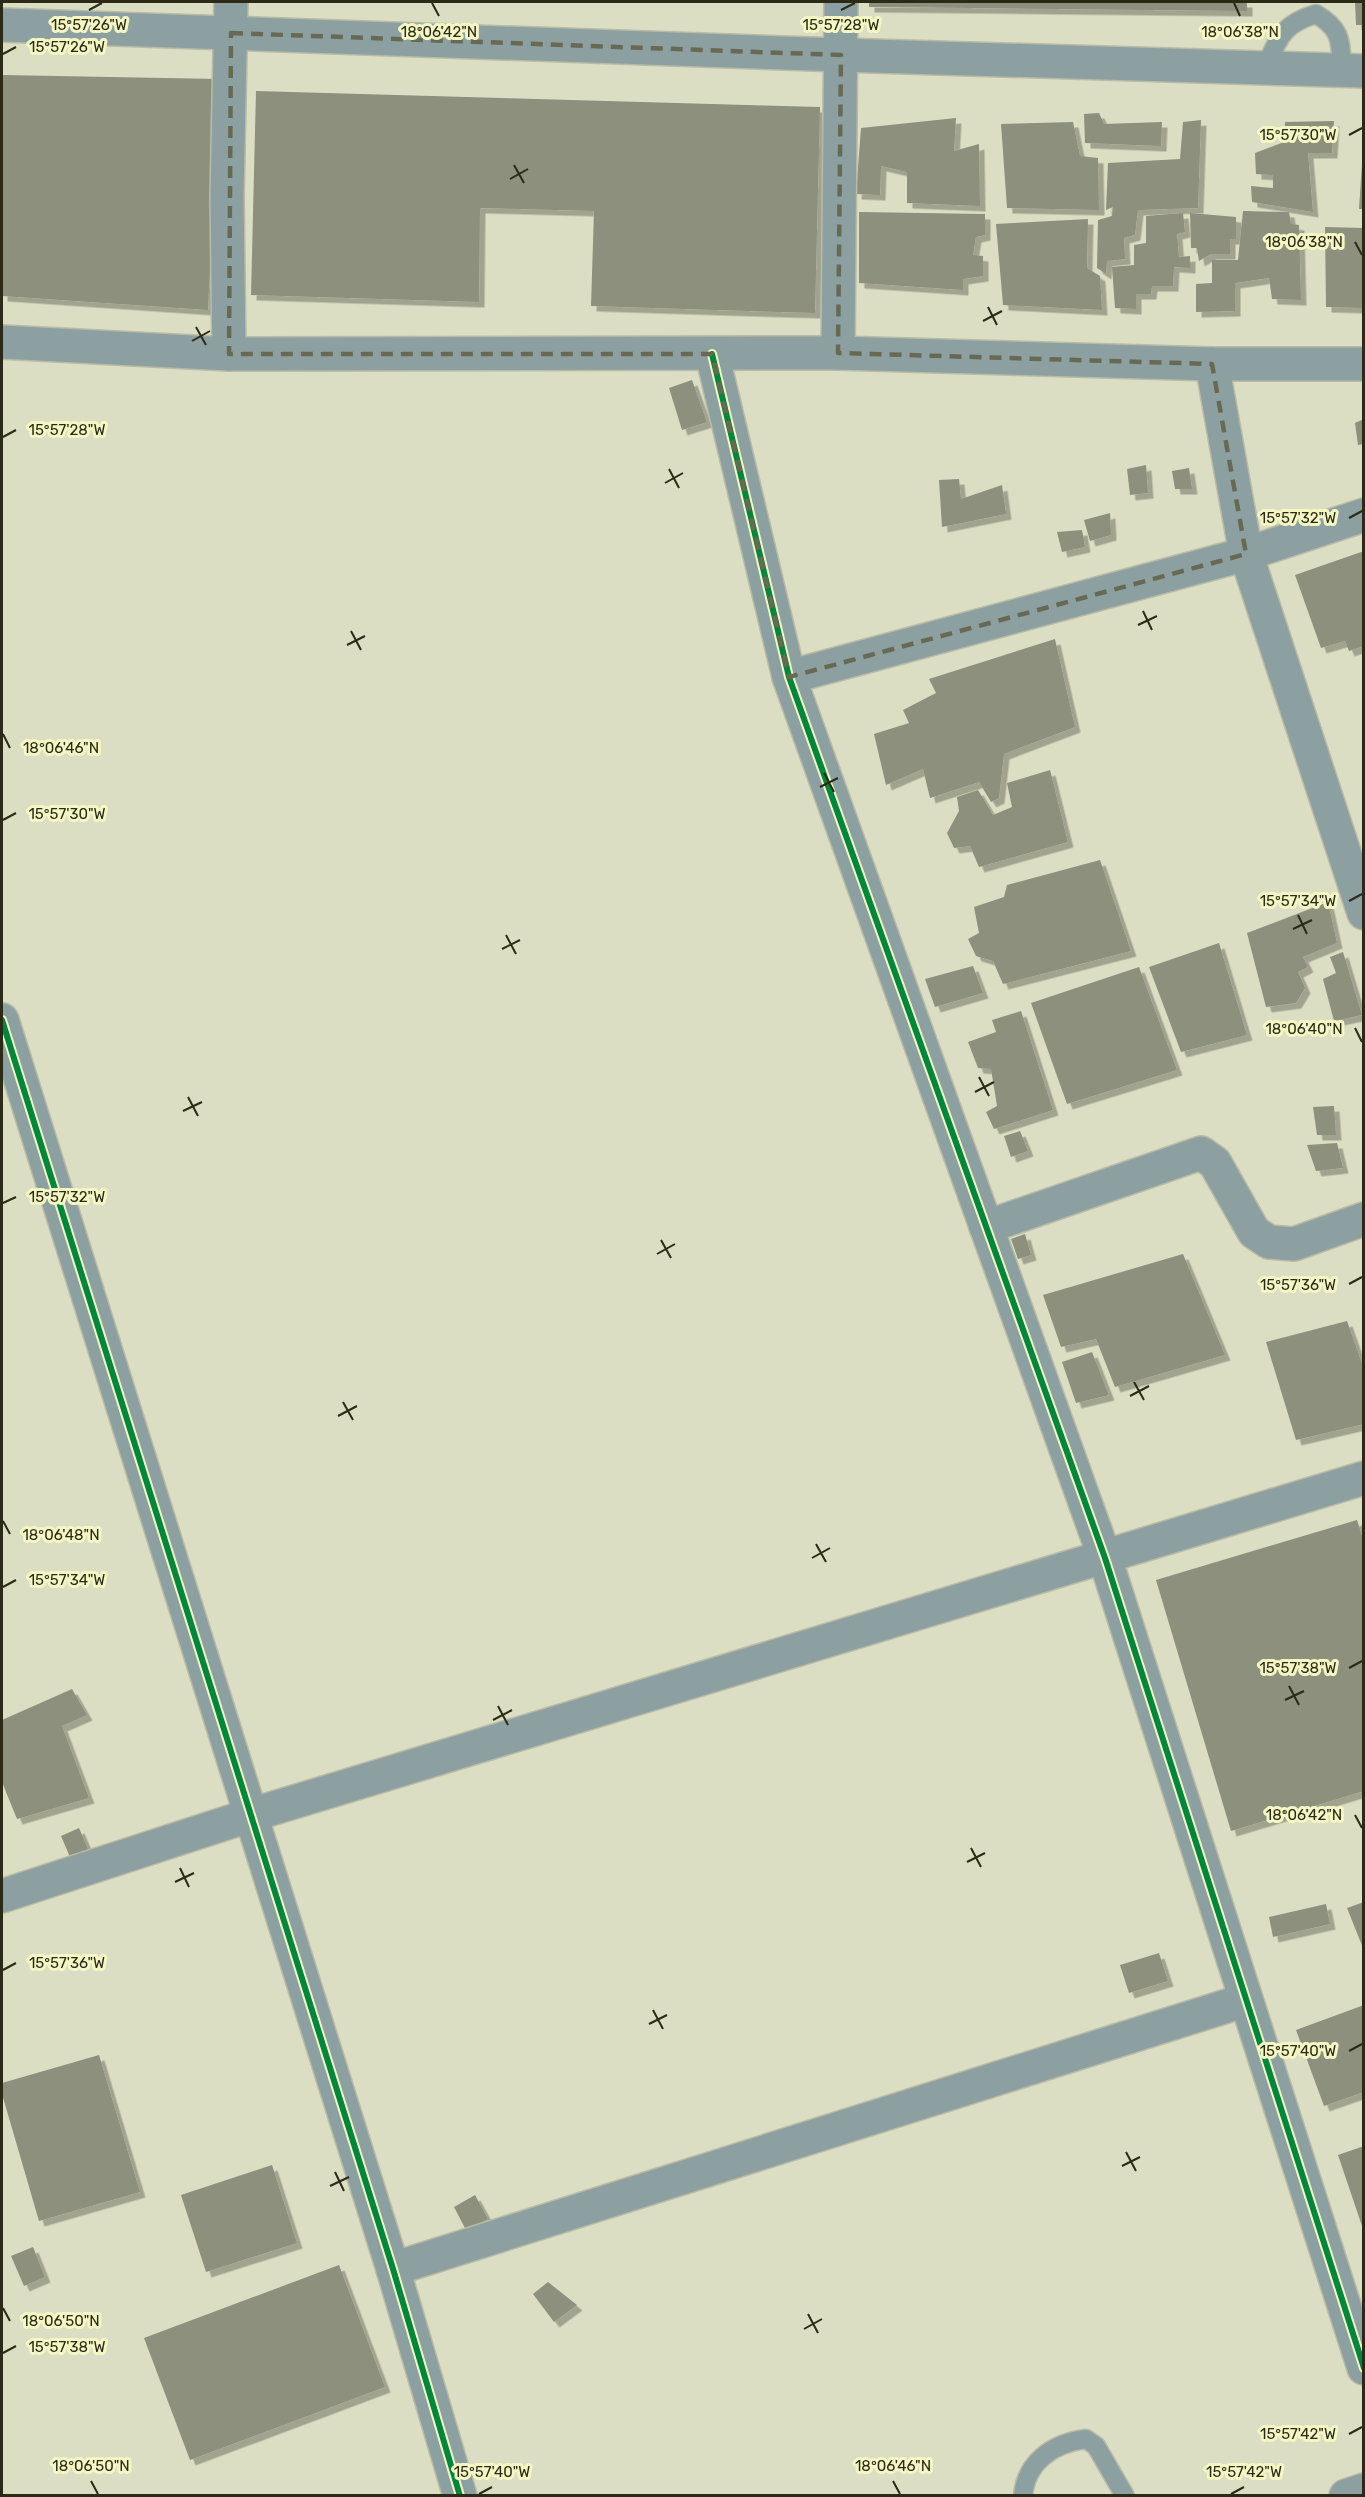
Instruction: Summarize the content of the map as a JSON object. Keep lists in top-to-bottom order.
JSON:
{
  "coordinates": [
    "15°57'26\"W",
    "15°57'28\"W",
    "18°06'42\"N",
    "18°06'38\"N",
    "15°57'30\"W",
    "15°57'32\"W",
    "18°06'46\"N",
    "15°57'34\"W",
    "18°06'40\"N",
    "15°57'36\"W",
    "18°06'48\"N",
    "15°57'38\"W",
    "15°57'40\"W",
    "18°06'50\"N",
    "15°57'42\"W"
  ]
}
